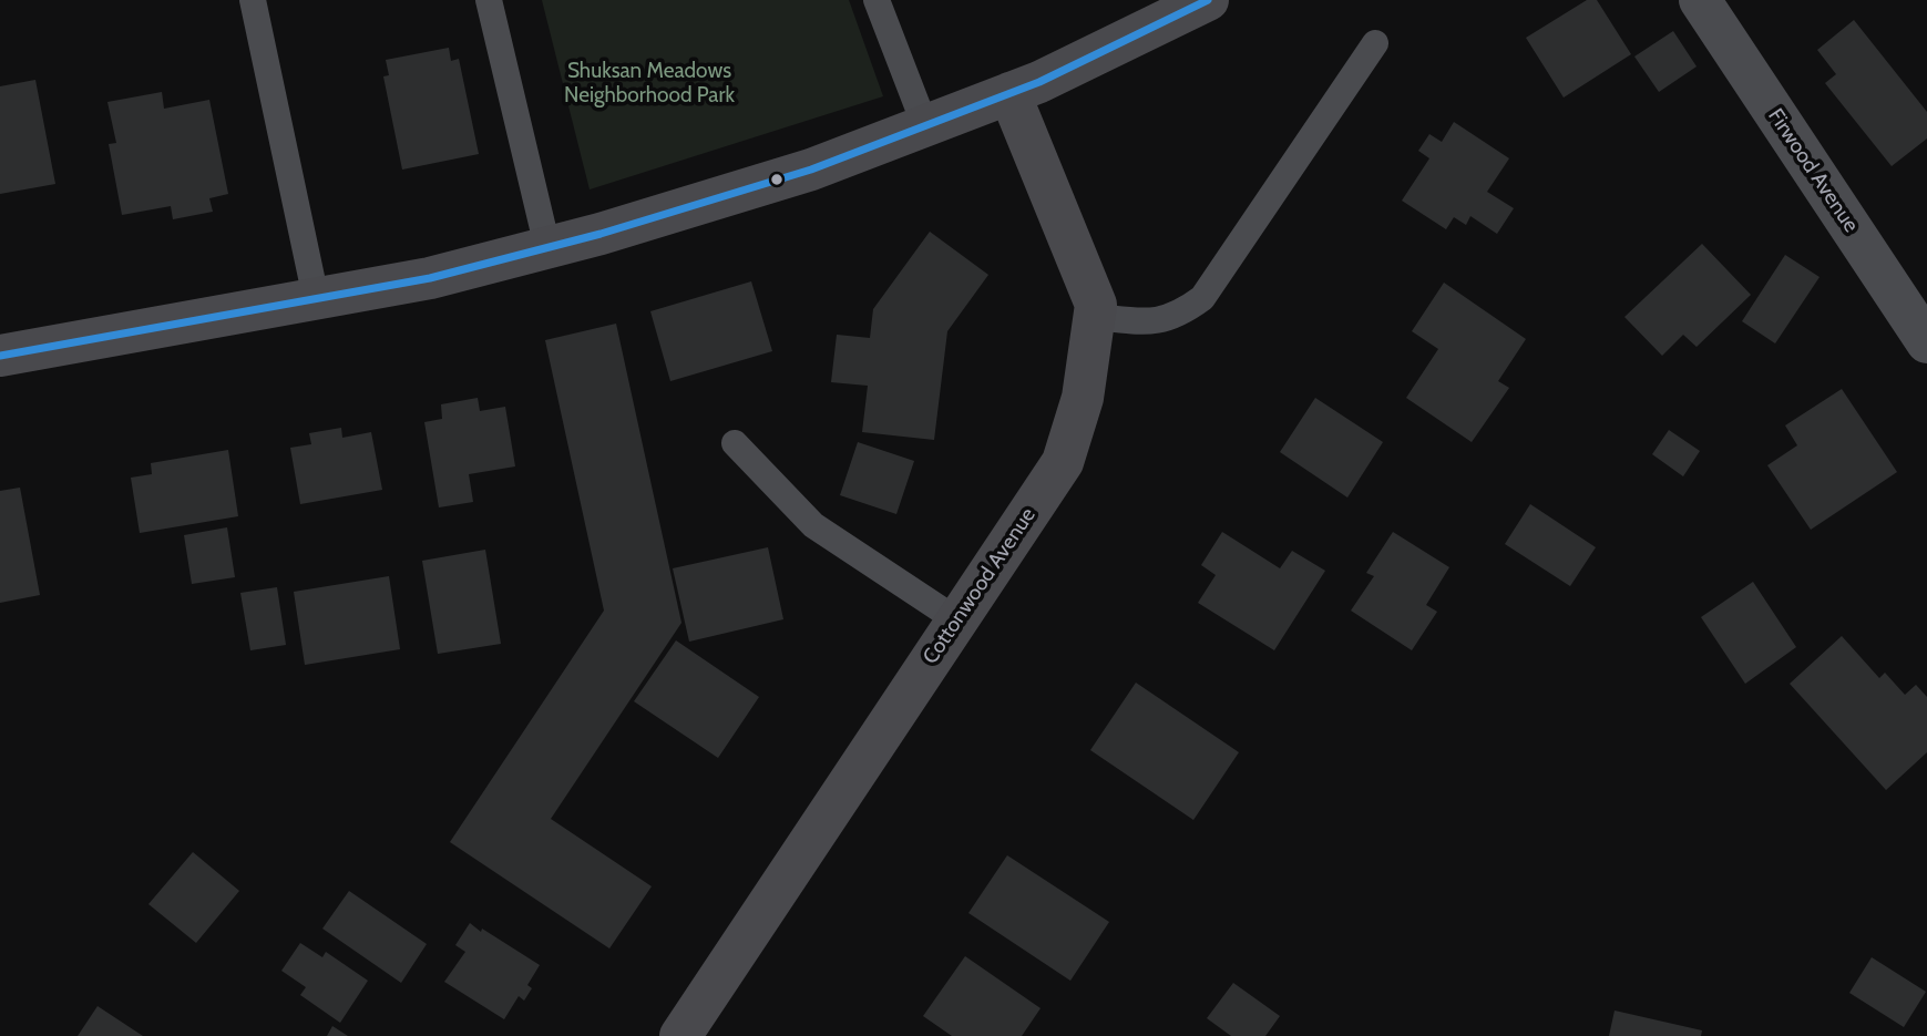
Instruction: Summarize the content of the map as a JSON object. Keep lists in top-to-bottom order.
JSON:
{
  "streets": {
    "street": ["Firwood Avenue", "Cottonwood Avenue"]
  },
  "parks": ["Shuksan Meadows Neighborhood Park"]
}
